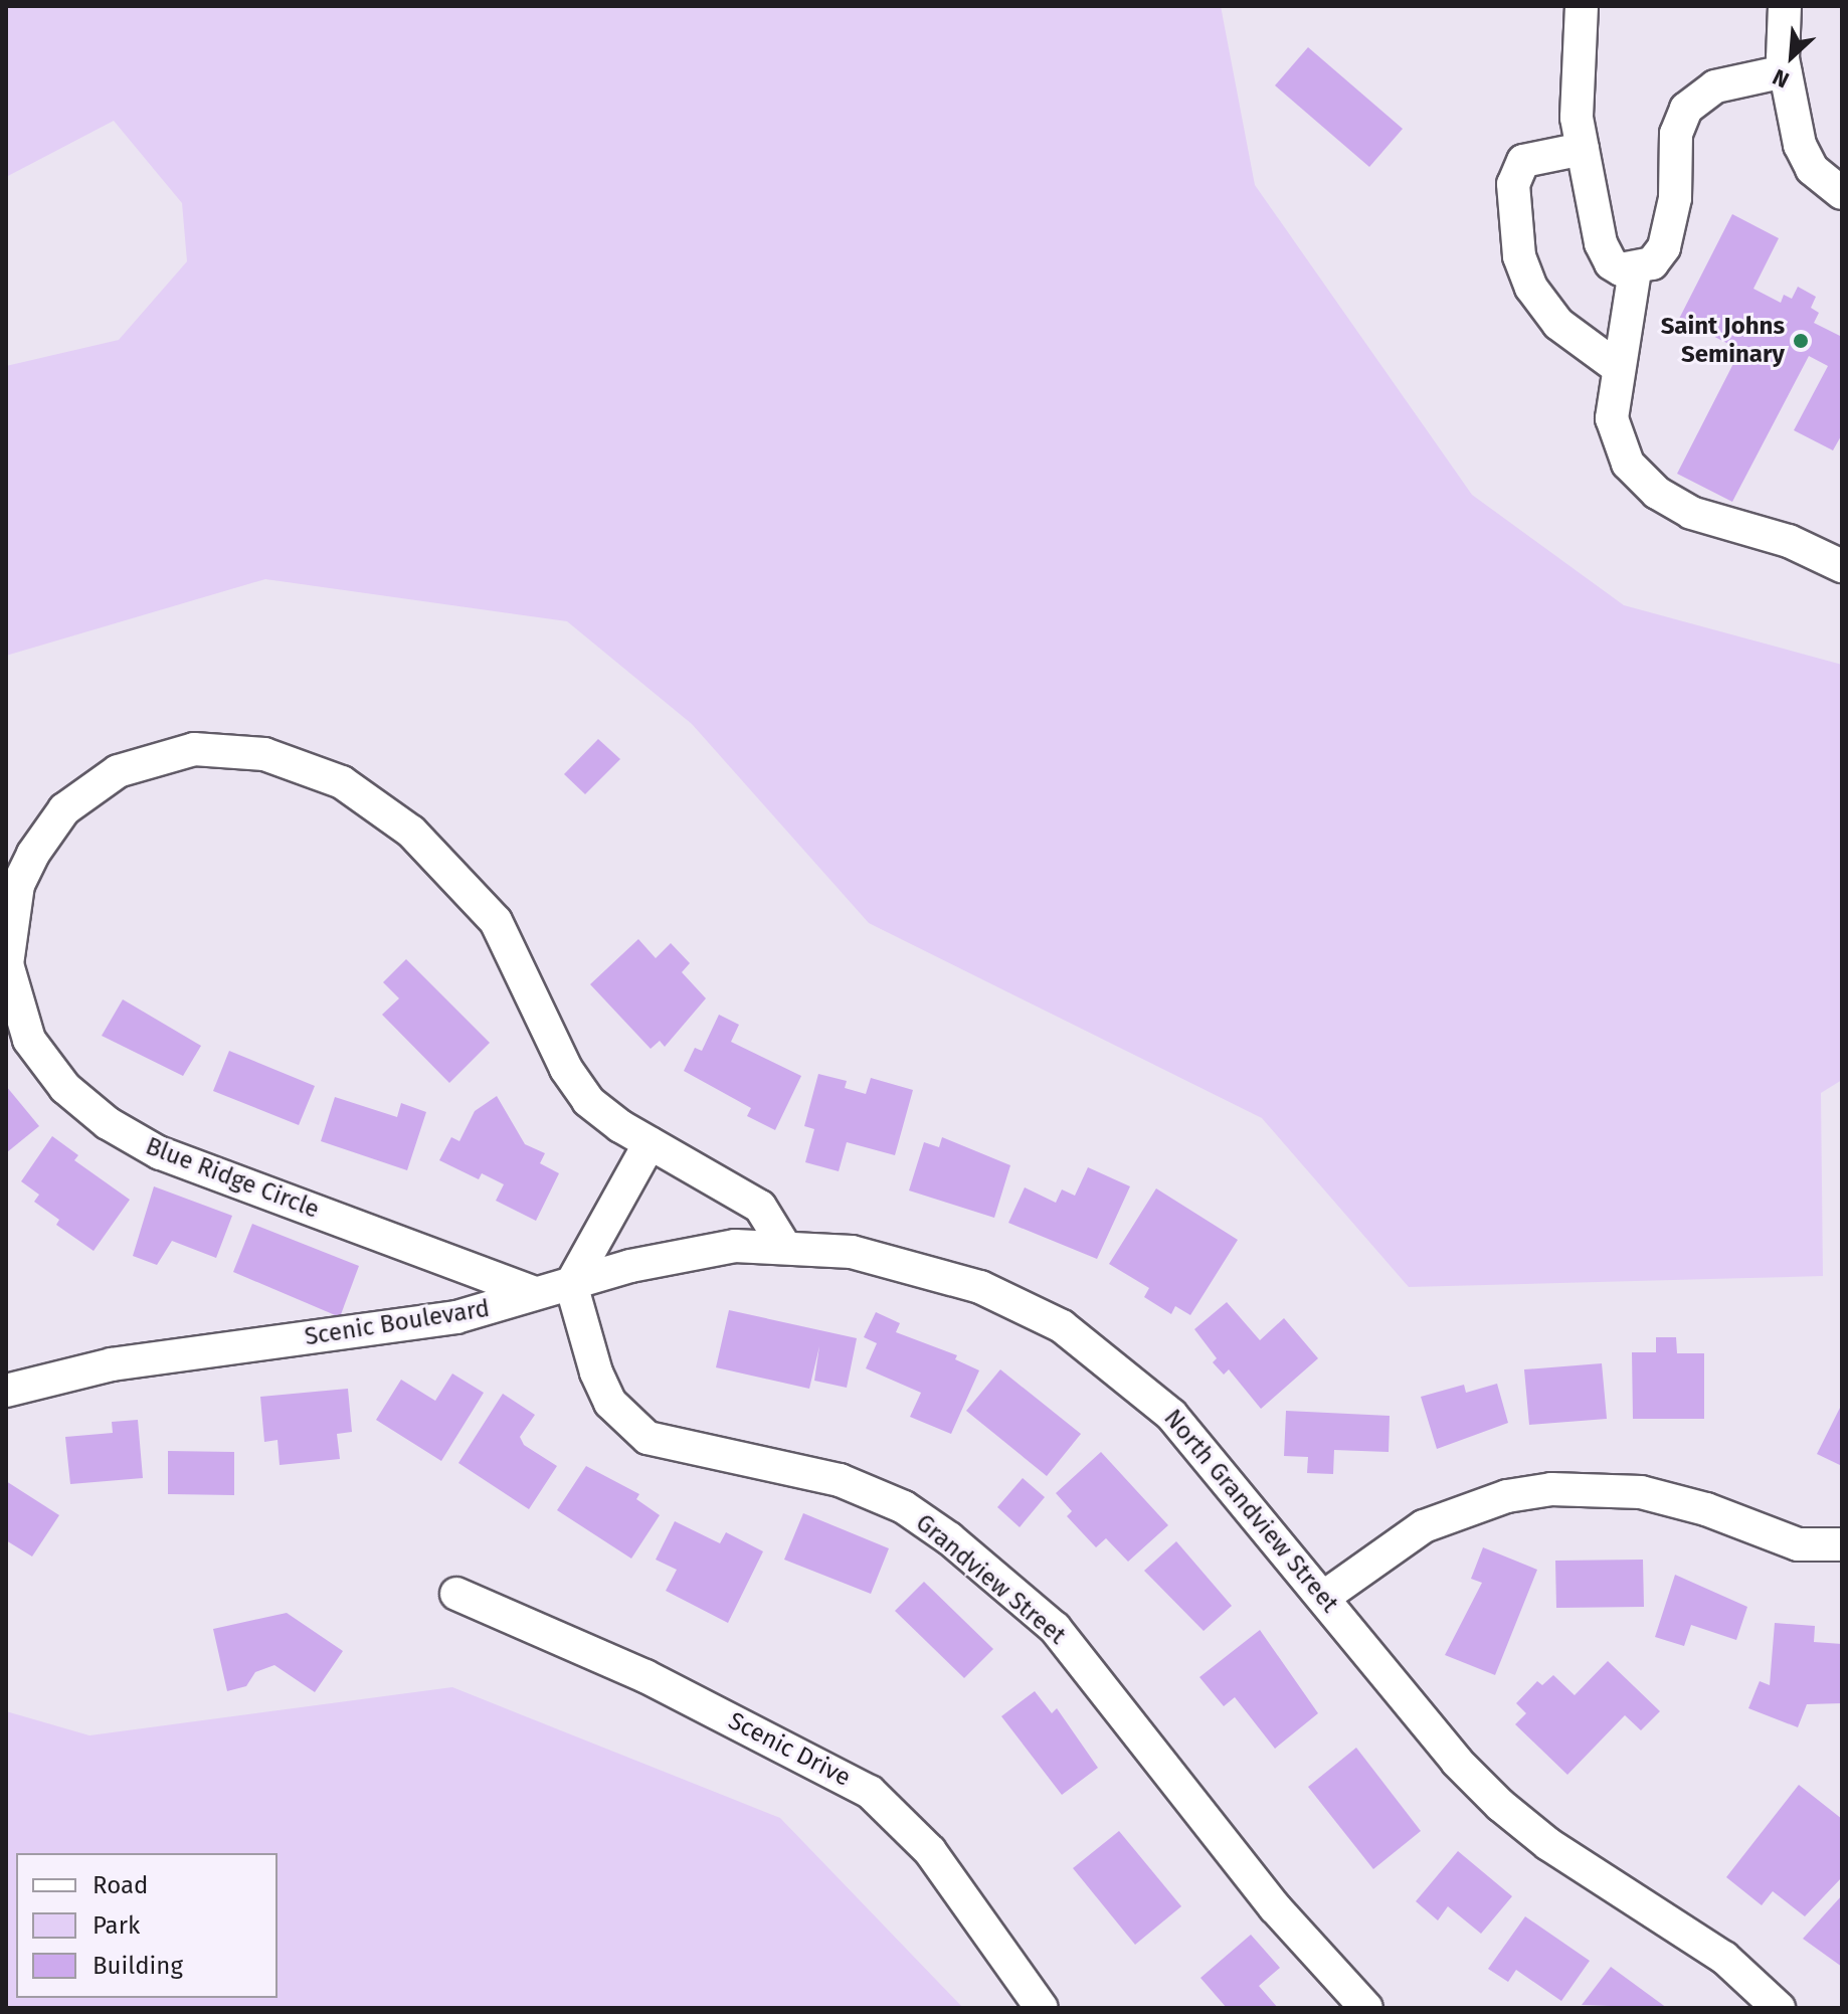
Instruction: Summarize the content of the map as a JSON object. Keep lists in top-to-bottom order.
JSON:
{
  "streets": {
    "street": [
      "Blue Ridge Circle",
      "Scenic Boulevard",
      "North Grandview Street",
      "Grandview Street",
      "Scenic Drive"
    ]
  },
  "crossings": [
    ["Blue Ridge Circle", "Scenic Boulevard"],
    ["Scenic Boulevard", "North Grandview Street"],
    ["Scenic Boulevard", "Grandview Street"]
  ],
  "places": ["Saint Johns Seminary"],
  "legend": ["Road", "Park", "Building"],
  "north": "bottom left"
}
